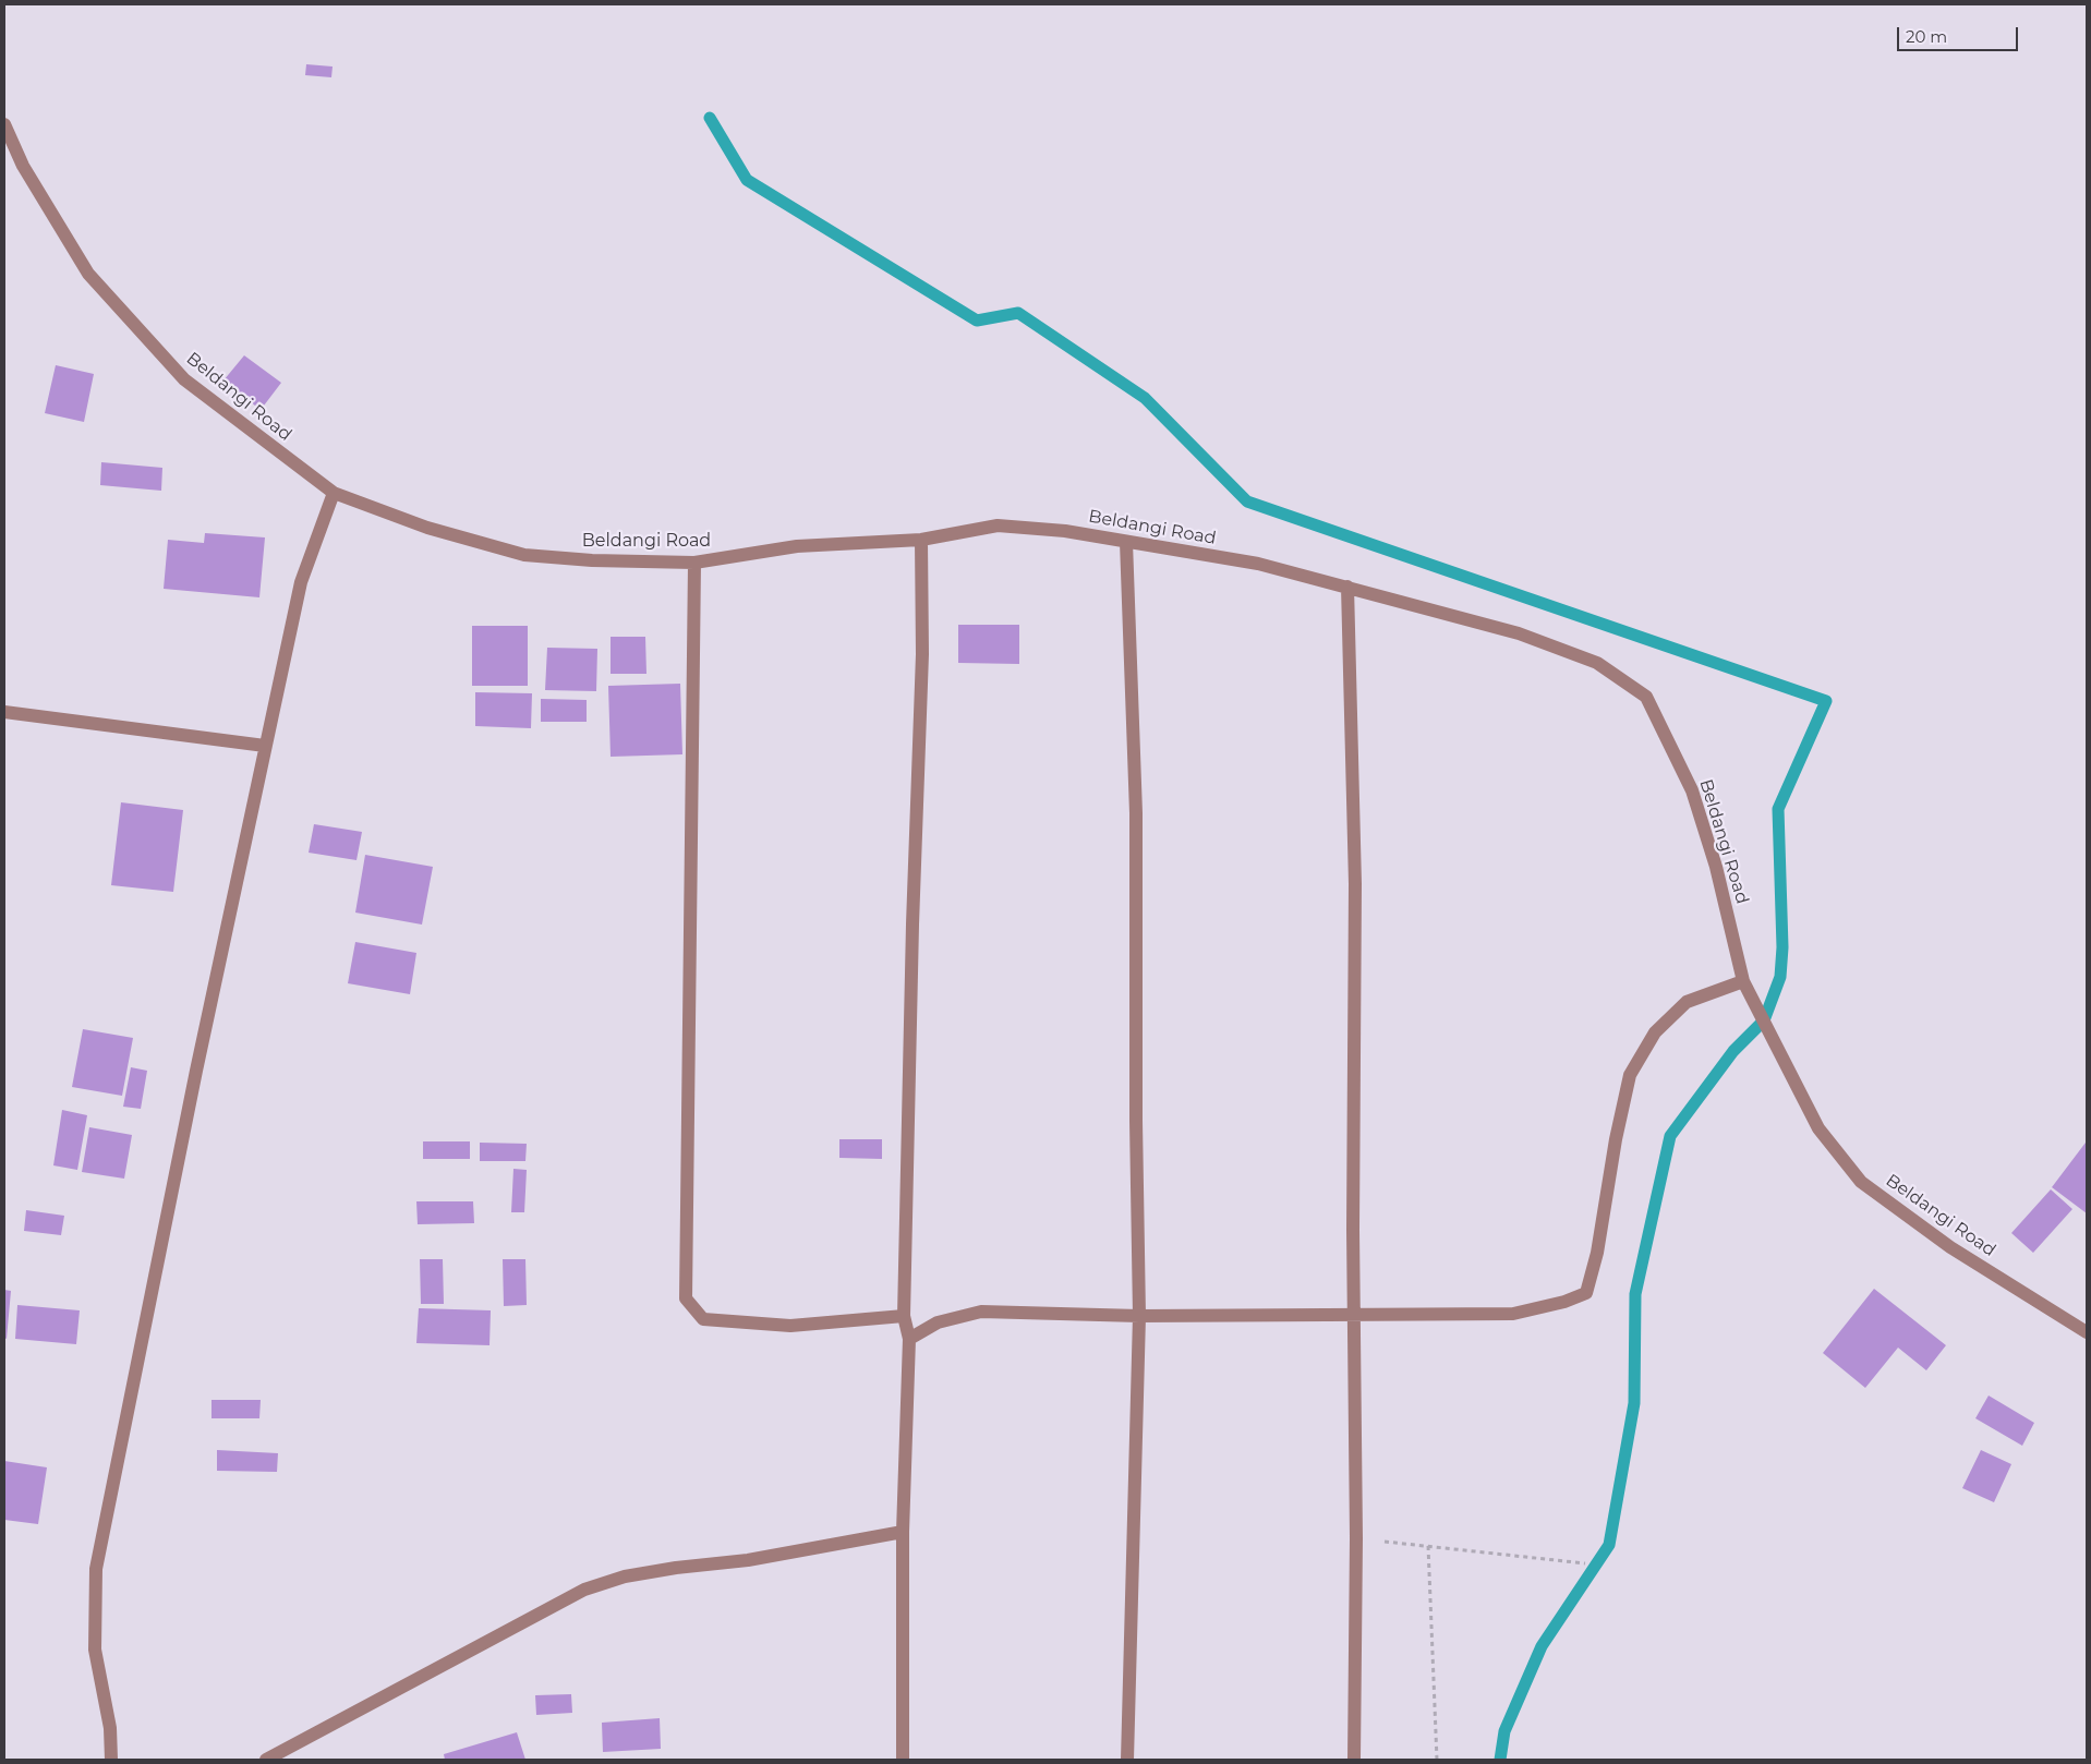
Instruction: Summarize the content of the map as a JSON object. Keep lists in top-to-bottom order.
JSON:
{
  "streets": {
    "street": ["Beldangi Road"]
  },
  "scale_bar": "20 m"
}
